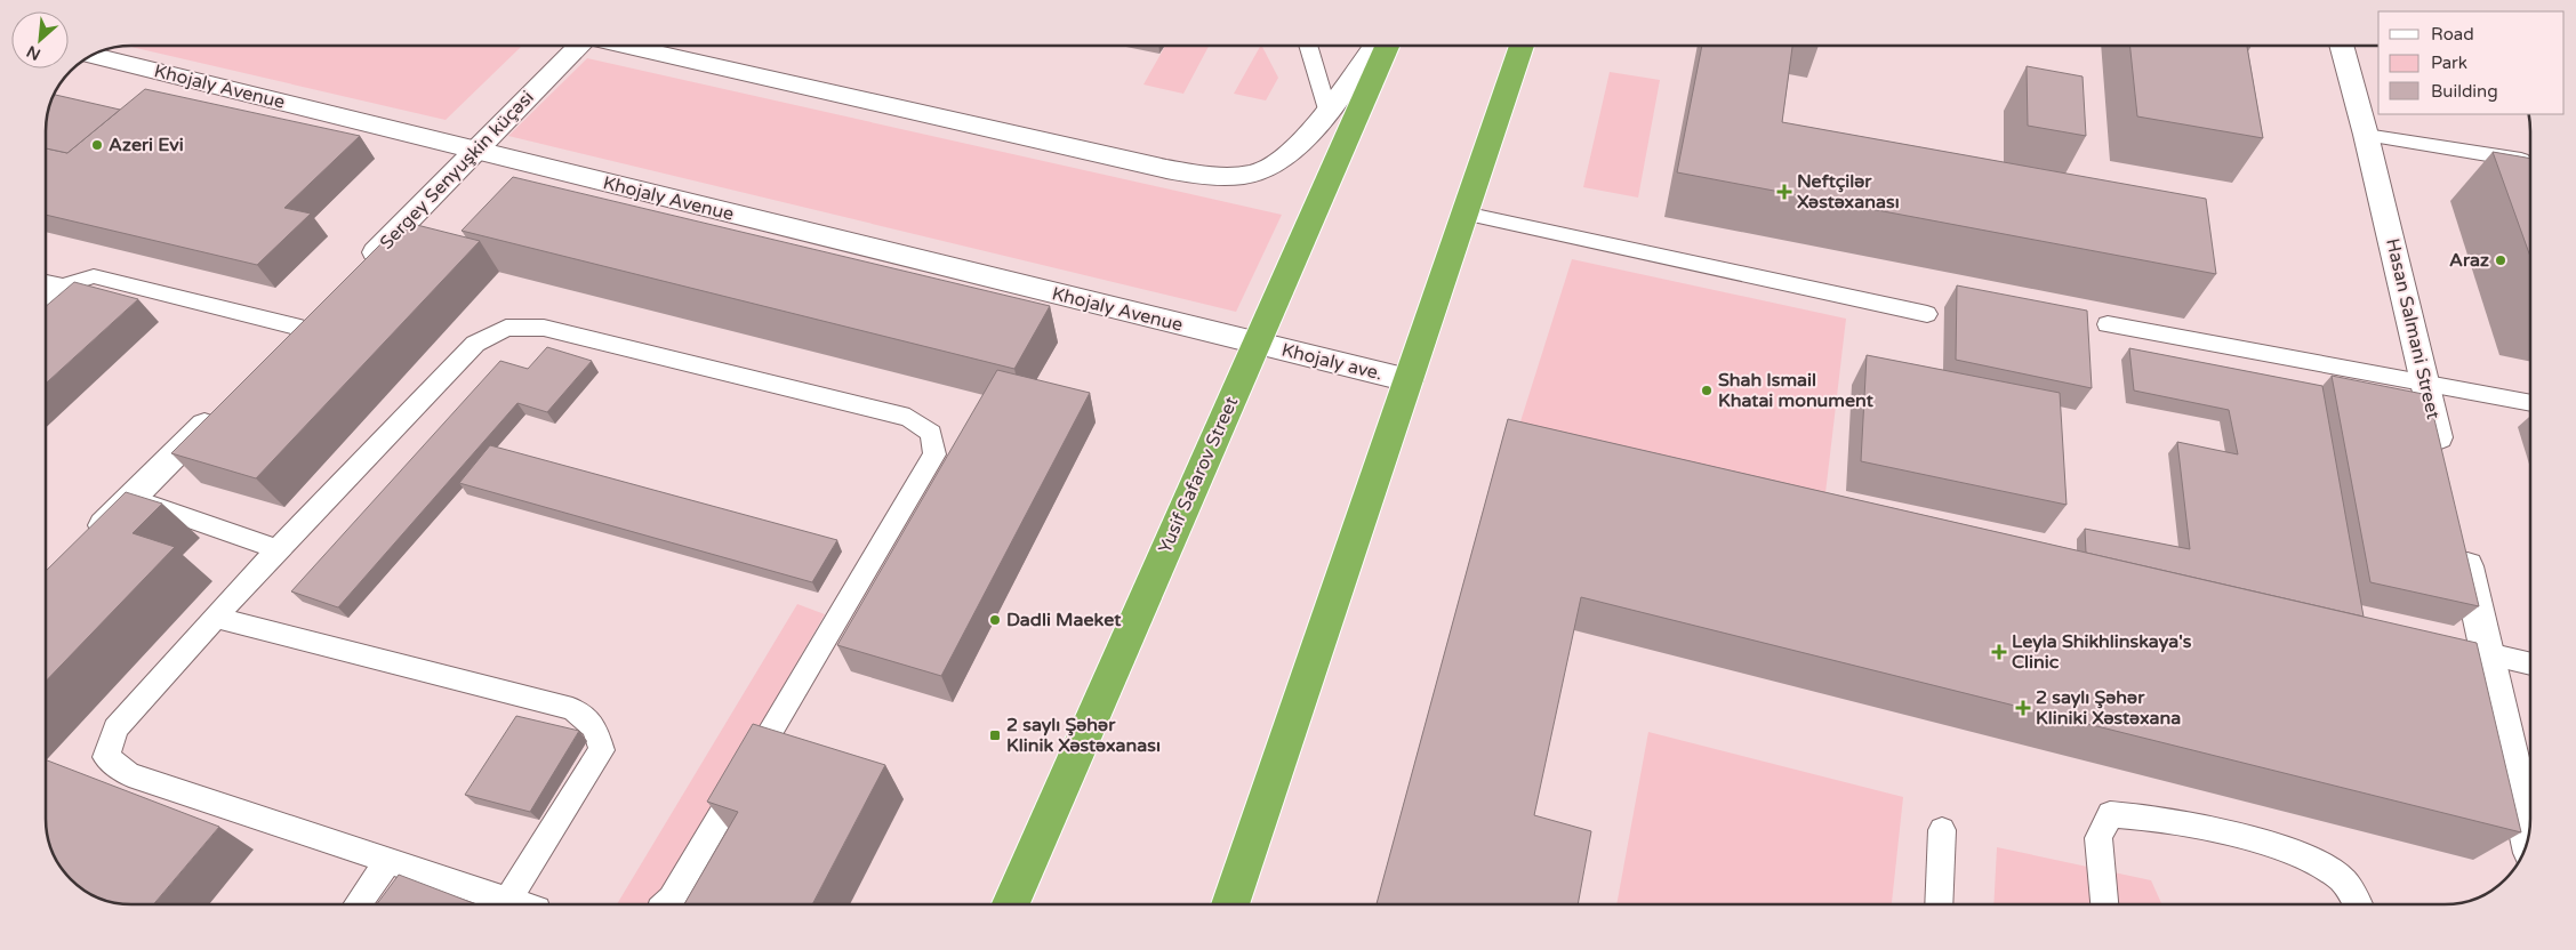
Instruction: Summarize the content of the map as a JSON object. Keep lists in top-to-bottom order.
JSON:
{
  "streets": {
    "highway": ["Yusif Safarov Street"],
    "main road": [
      "Khojaly Avenue",
      "Sergey Senyuşkin küçəsi",
      "Hasan Salmani Street",
      "Khojaly ave."
    ]
  },
  "crossings": [
    ["Khojaly Avenue", "Sergey Senyuşkin küçəsi"],
    ["Khojaly Avenue", "Khojaly ave."],
    ["Khojaly Avenue", "Yusif Safarov Street"],
    ["Khojaly ave.", "Yusif Safarov Street"]
  ],
  "places": {
    "other": [
      "Azeri Evi",
      "Araz",
      "Shah Ismail Khatai monument",
      "Dadli Maeket"
    ],
    "health": ["Neftçilər Xəstəxanası", "Leyla Shikhlinskaya's Clinic", "2 saylı Şəhər Kliniki Xəstəxana"],
    "transit": ["2 saylı Şəhər Klinik Xəstəxanası"]
  },
  "legend": ["Road", "Park", "Building"],
  "north": "bottom left"
}
